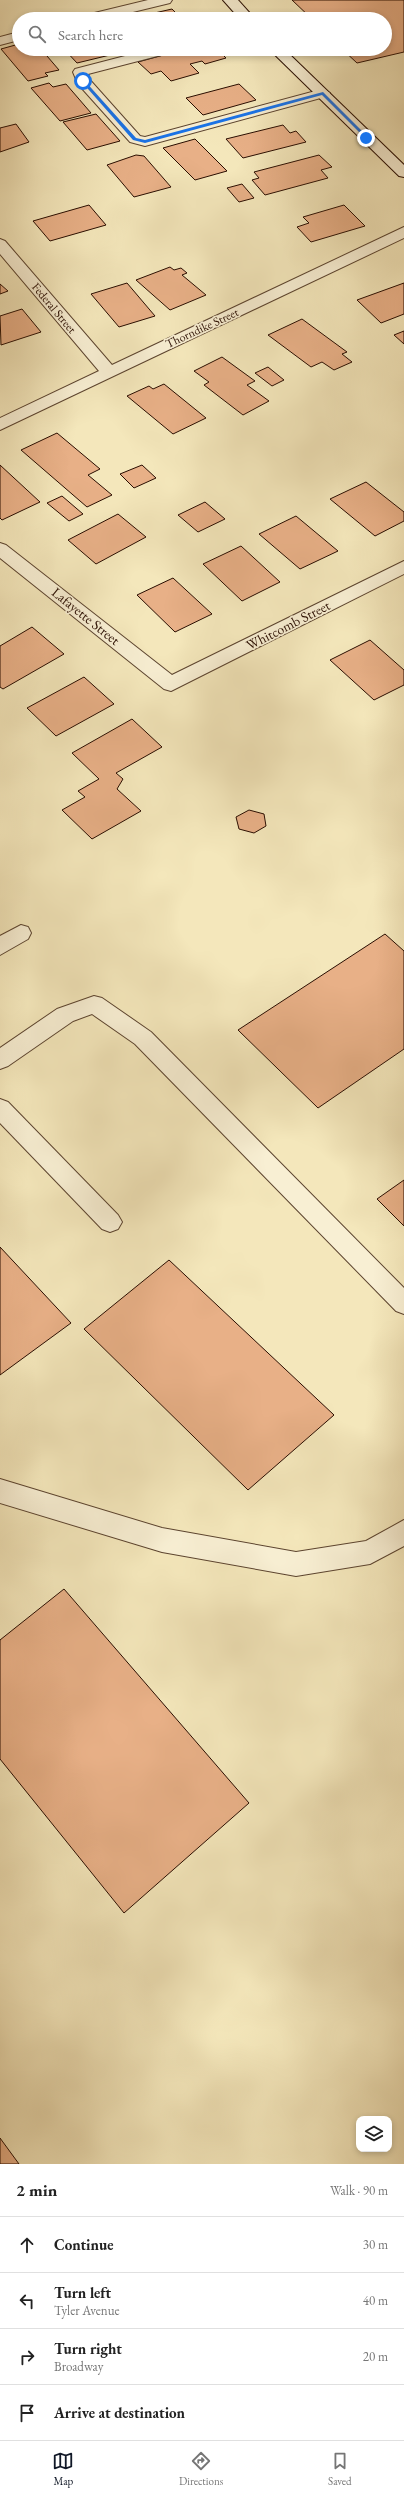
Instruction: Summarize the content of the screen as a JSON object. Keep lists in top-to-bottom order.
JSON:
{
  "streets": {
    "street": [
      "Federal Street",
      "Thorndike Street",
      "Lafayette Street",
      "Whitcomb Street"
    ]
  },
  "crossings": [
    ["Federal Street", "Thorndike Street"],
    ["Lafayette Street", "Whitcomb Street"]
  ],
  "page": {
    "search": "Search here",
    "heading": ["2 min", "Walk · 90 m"],
    "list": [
      ["Continue", "30 m"],
      ["Turn left", "Tyler Avenue", "40 m"],
      ["Turn right", "Broadway", "20 m"],
      "Arrive at destination"
    ],
    "nav": ["Map", "Directions", "Saved"]
  }
}
